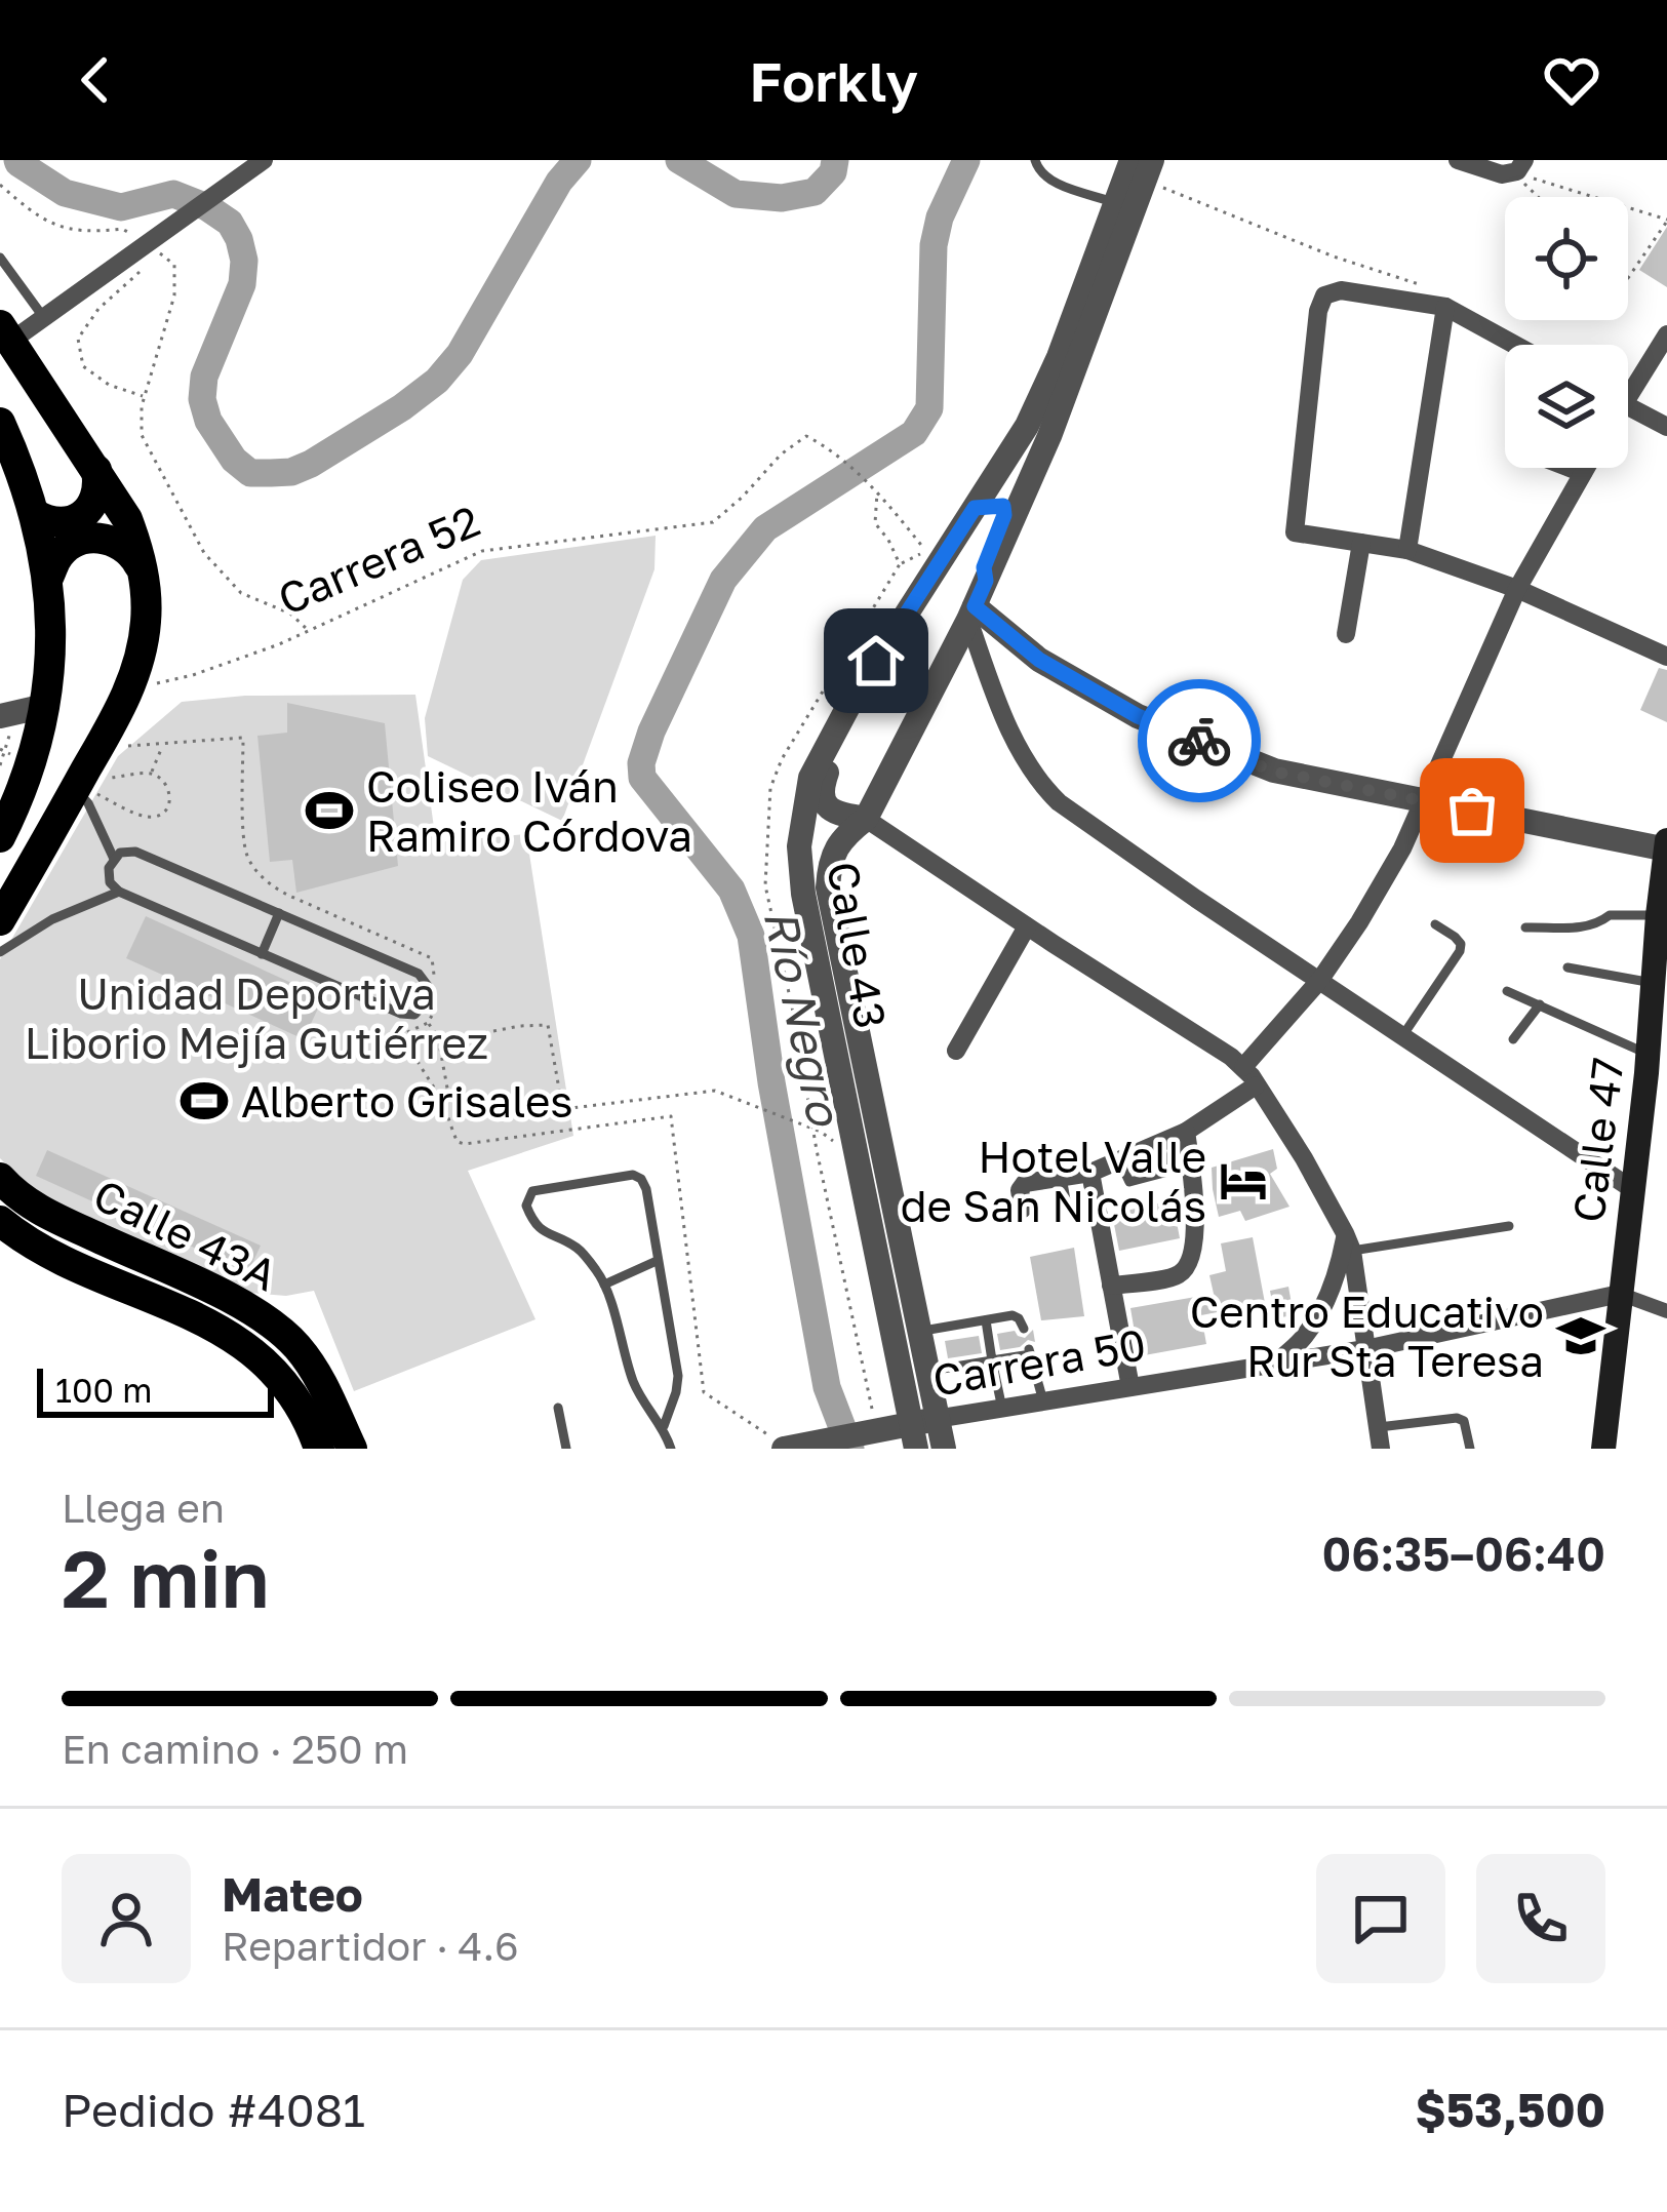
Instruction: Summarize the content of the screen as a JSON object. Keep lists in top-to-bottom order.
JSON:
{
  "streets": {
    "main road": ["Calle 47", "Calle 43A"],
    "street": ["Calle 43", "Carrera 50"],
    "path": ["Carrera 52"]
  },
  "crossings": [
    ["Carrera 52", "Calle 43"],
    ["Calle 43", "Carrera 50"],
    ["Calle 47", "Carrera 50"]
  ],
  "water": ["Río Negro"],
  "parks": ["Unidad Deportiva Liborio Mejía Gutiérrez"],
  "places": {
    "sports": ["Coliseo Iván Ramiro Córdova", "Alberto Grisales"],
    "hotel": ["Hotel Valle de San Nicolás"],
    "school or university": ["Centro Educativo Rur Sta Teresa"]
  },
  "scale_bar": "100 m",
  "page": {
    "header": "Forkly",
    "scale": "100 m",
    "heading": ["2 min", "Llega en", "06:35–06:40"],
    "panel": [
      "Mateo",
      "Repartidor · 4.6",
      "Pedido #4081",
      "$53,500"
    ],
    "bar": "En camino · 250 m"
  }
}
